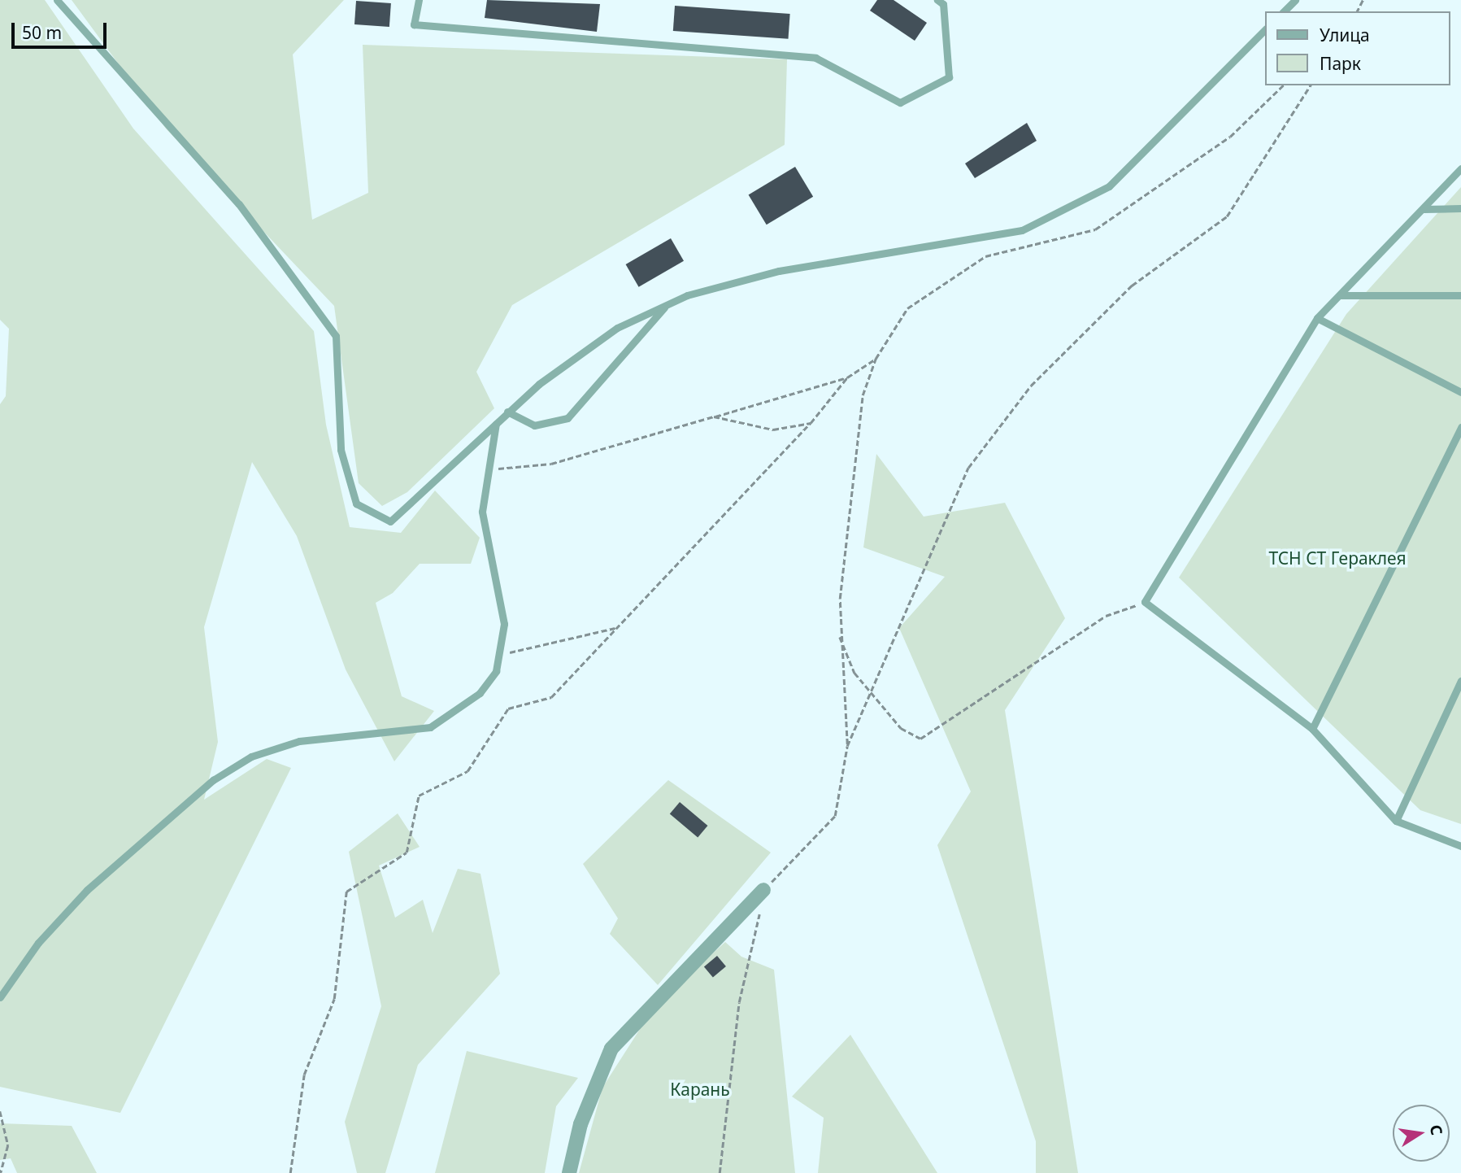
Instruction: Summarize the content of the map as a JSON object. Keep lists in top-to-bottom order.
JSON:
{
  "parks": ["ТСН СТ Гераклея", "Карань"],
  "legend": ["Улица", "Парк"],
  "scale_bar": "50 m",
  "north": "right"
}
